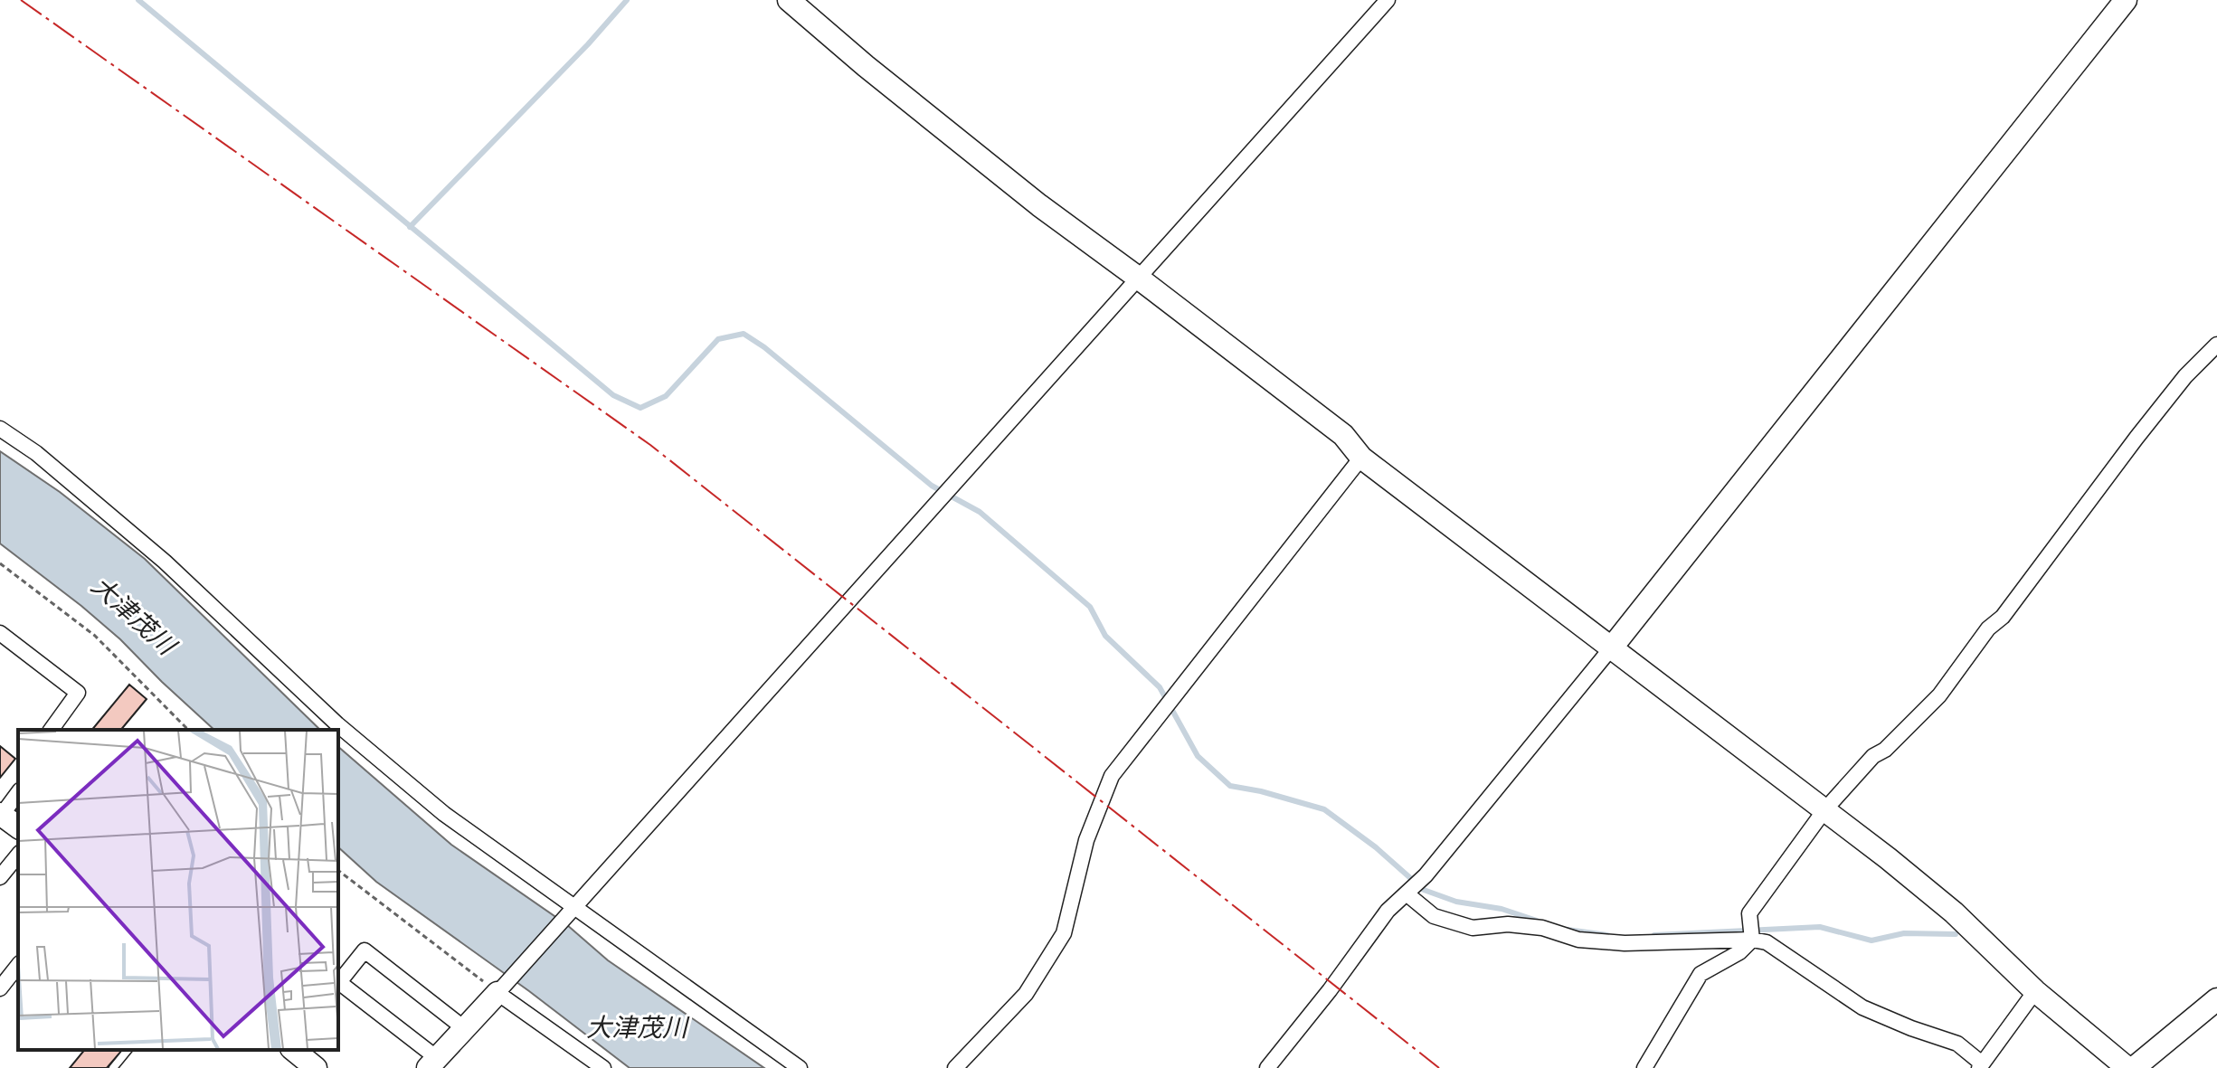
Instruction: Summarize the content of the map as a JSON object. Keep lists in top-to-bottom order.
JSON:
{
  "water": ["大津茂川"]
}
